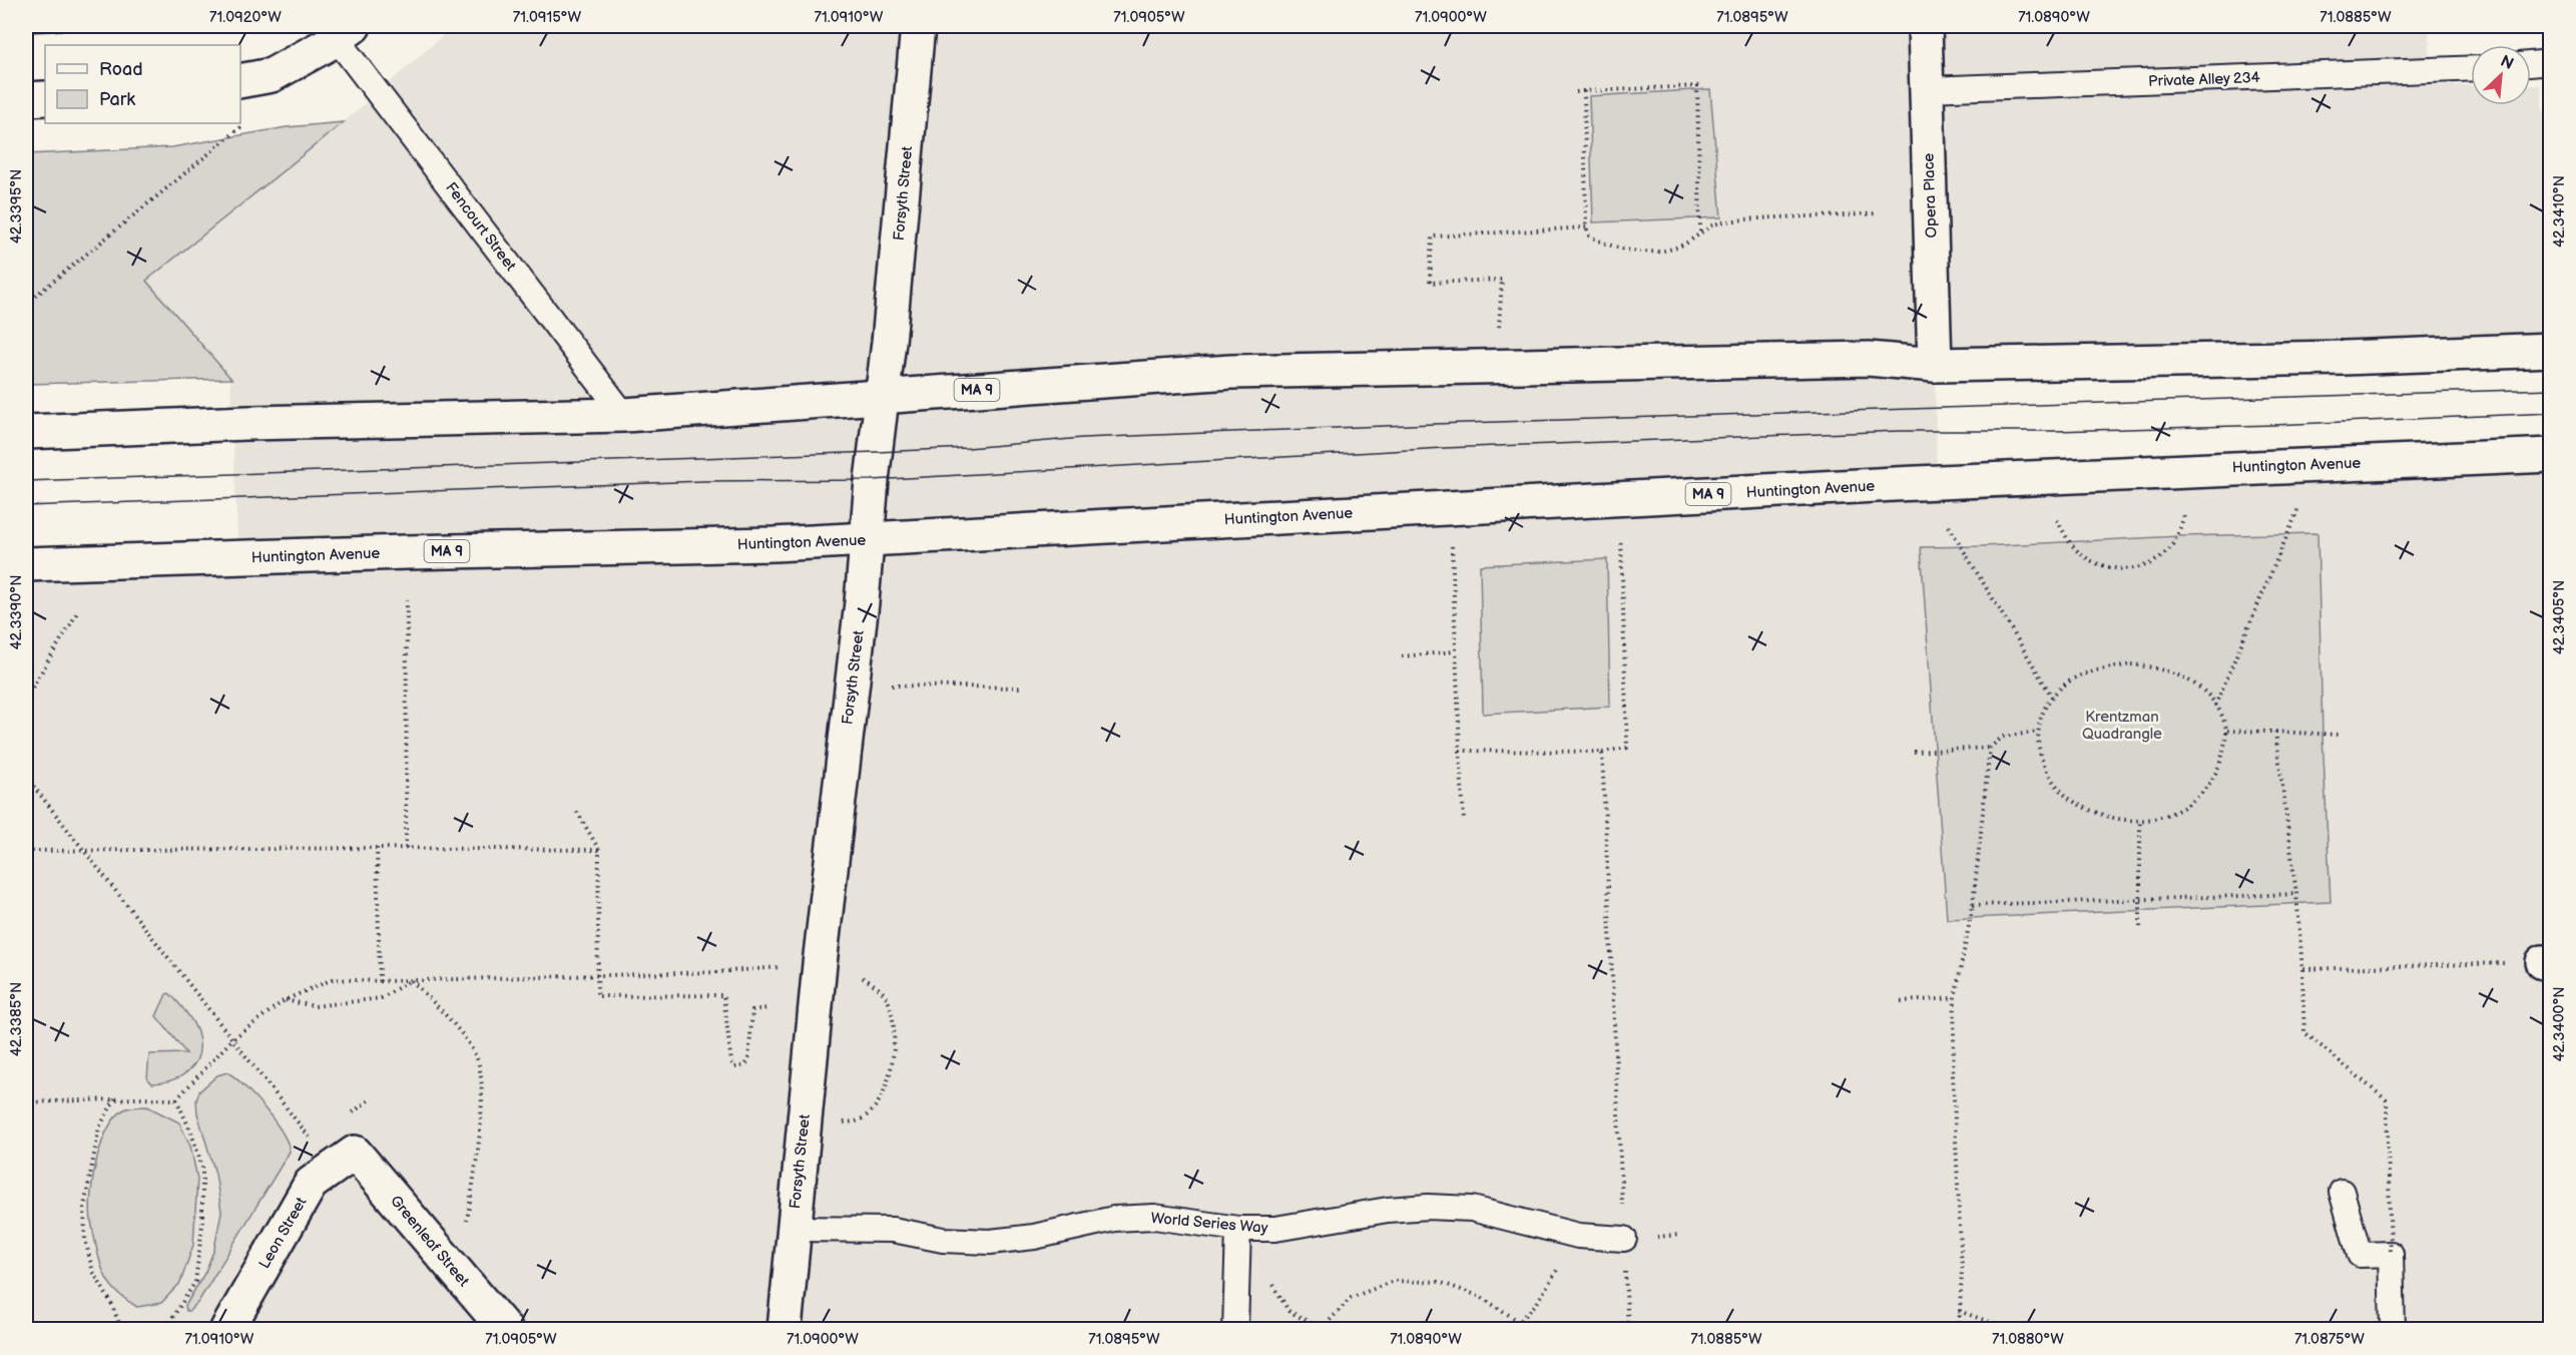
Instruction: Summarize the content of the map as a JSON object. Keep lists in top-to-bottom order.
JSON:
{
  "streets": {
    "main road": [
      "Forsyth Street",
      "Opera Place",
      "MA 9",
      "Huntington Avenue",
      "Leon Street",
      "Greenleaf Street"
    ],
    "lane": ["Private Alley 234", "Fencourt Street", "World Series Way"]
  },
  "crossings": [
    ["Private Alley 234", "Opera Place"],
    ["Forsyth Street", "MA 9"],
    ["Forsyth Street", "Huntington Avenue"],
    ["Forsyth Street", "World Series Way"],
    ["Opera Place", "MA 9"],
    ["Fencourt Street", "MA 9"],
    ["Leon Street", "Greenleaf Street"]
  ],
  "parks": ["Krentzman Quadrangle"],
  "legend": ["Road", "Park"],
  "north": "top right",
  "coordinates": [
    "71.0920°W",
    "71.0915°W",
    "71.0910°W",
    "71.0905°W",
    "71.0900°W",
    "71.0895°W",
    "71.0890°W",
    "71.0885°W",
    "42.3395°N",
    "42.3410°N",
    "42.3390°N",
    "42.3405°N",
    "42.3385°N",
    "42.3400°N",
    "71.0880°W",
    "71.0875°W"
  ]
}
